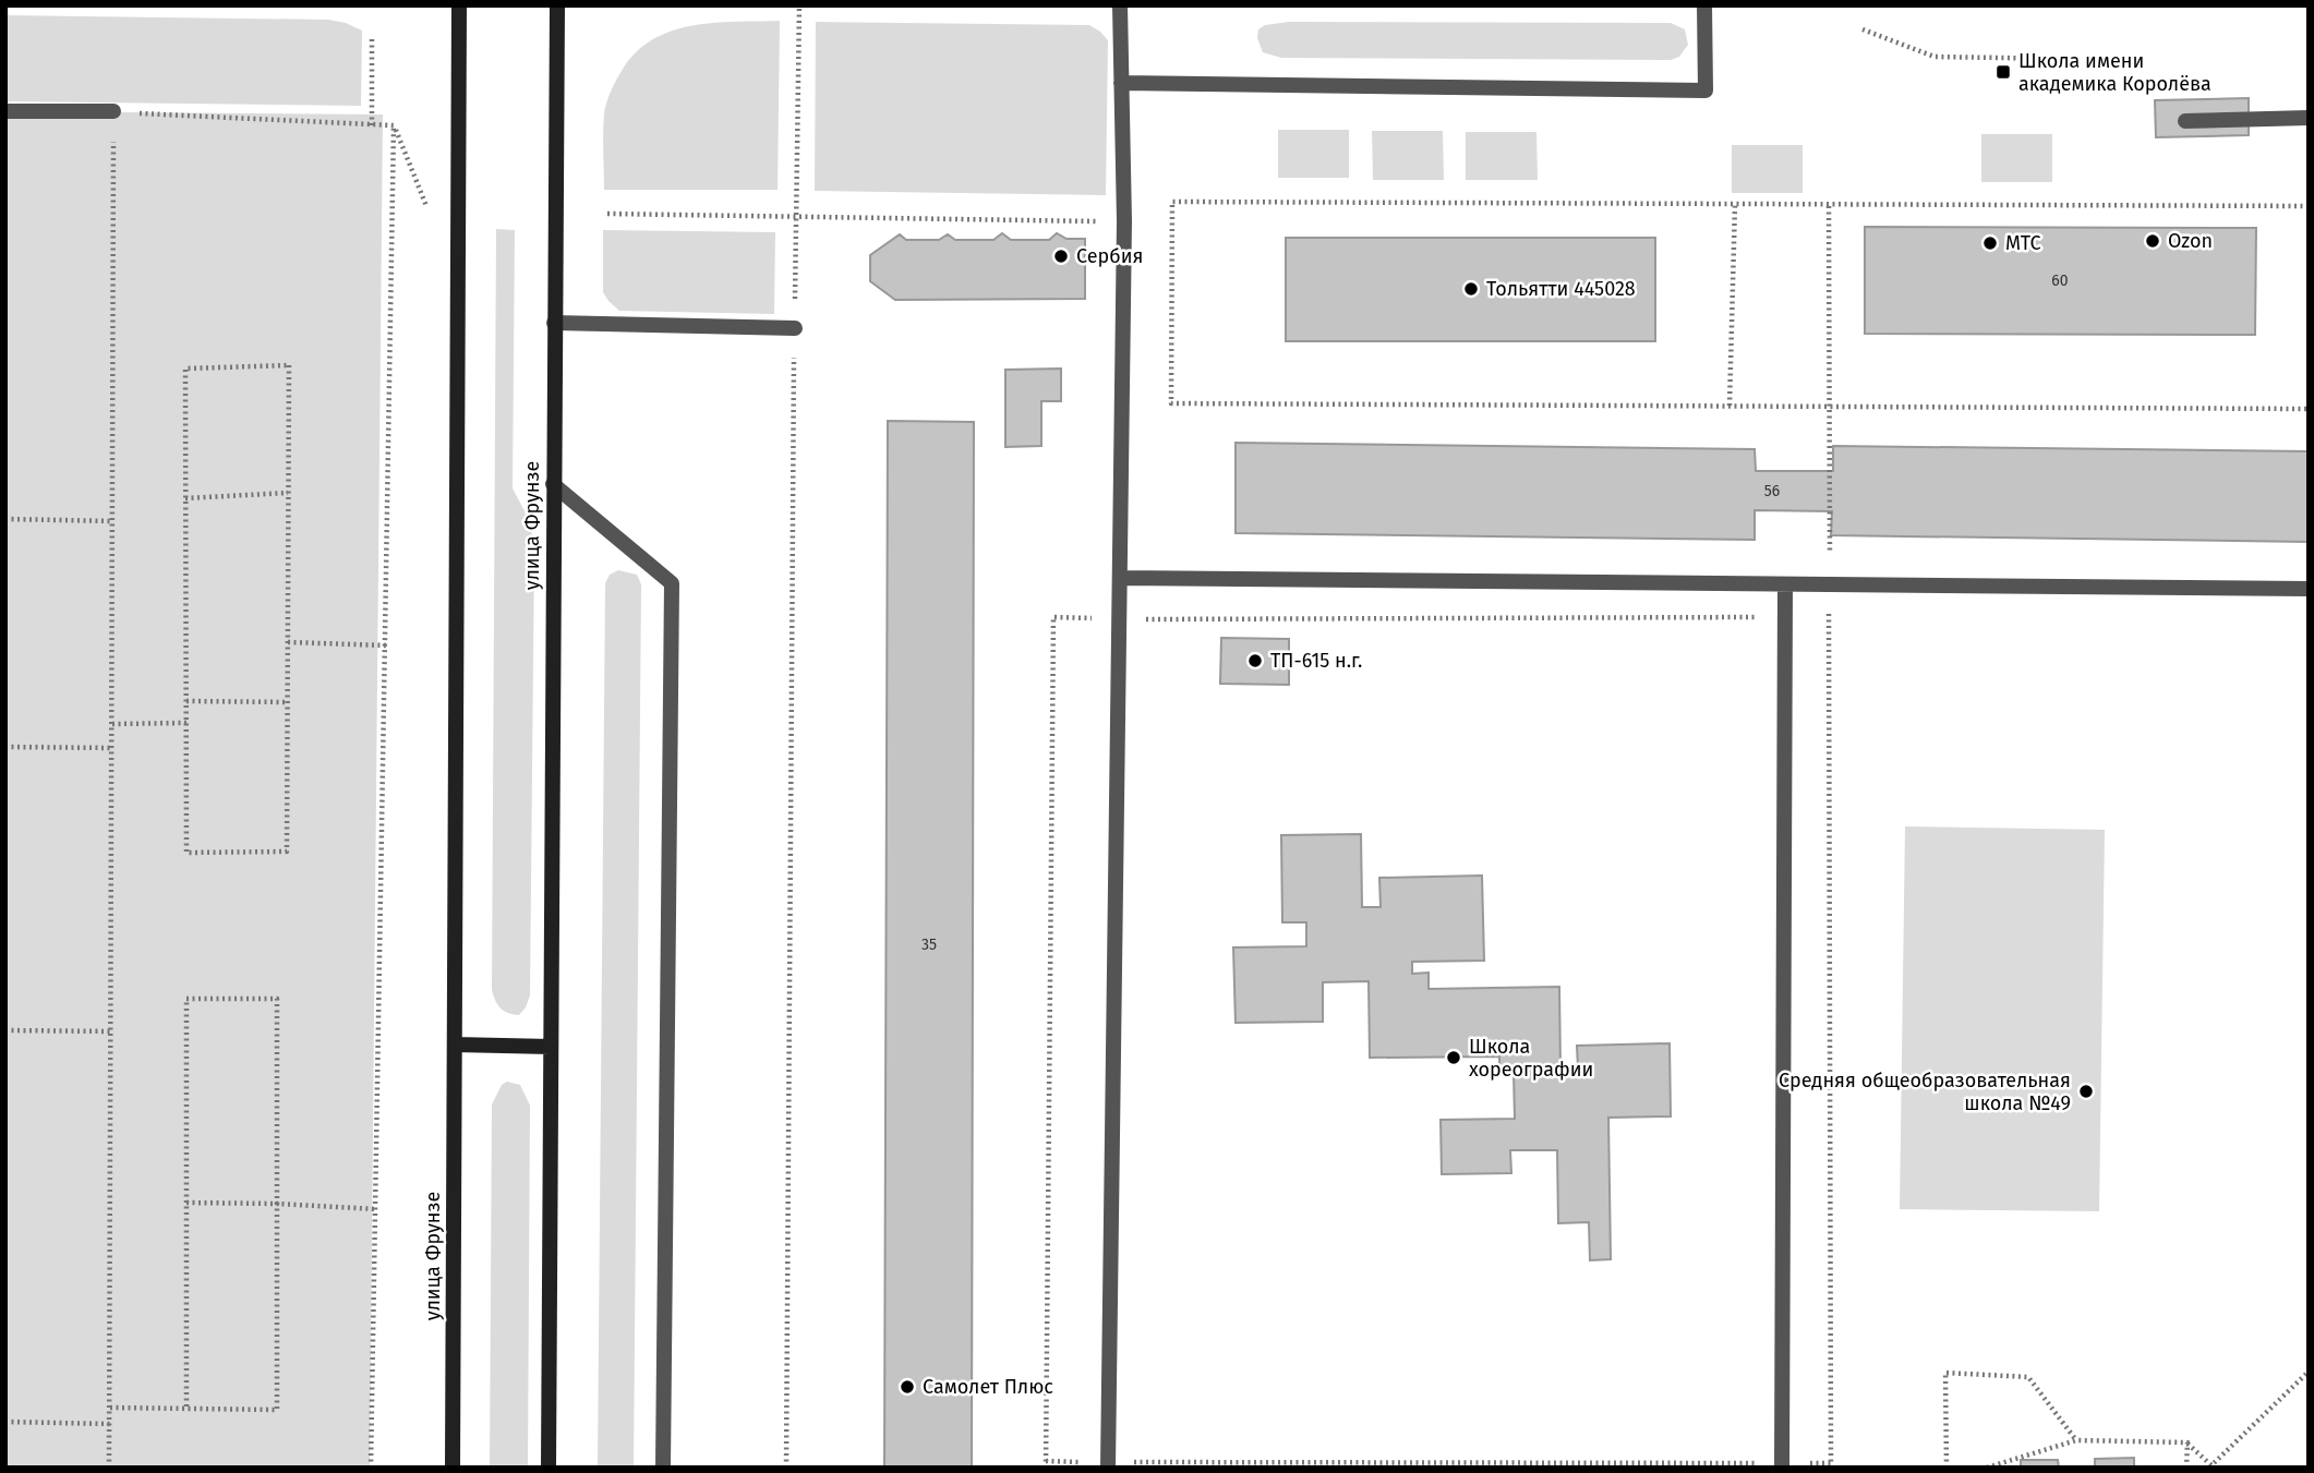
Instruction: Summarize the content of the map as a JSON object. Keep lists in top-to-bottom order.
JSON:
{
  "streets": {
    "main road": ["улица Фрунзе"]
  },
  "places": {
    "transit": ["Школа имени академика Королёва"],
    "other": [
      "Ozon",
      "МТС",
      "Сербия",
      "Тольятти 445028",
      "ТП-615 н.г.",
      "Школа хореографии",
      "Средняя общеобразовательная школа №49",
      "Самолет Плюс"
    ]
  },
  "house_numbers": ["60", "56", "35"]
}
